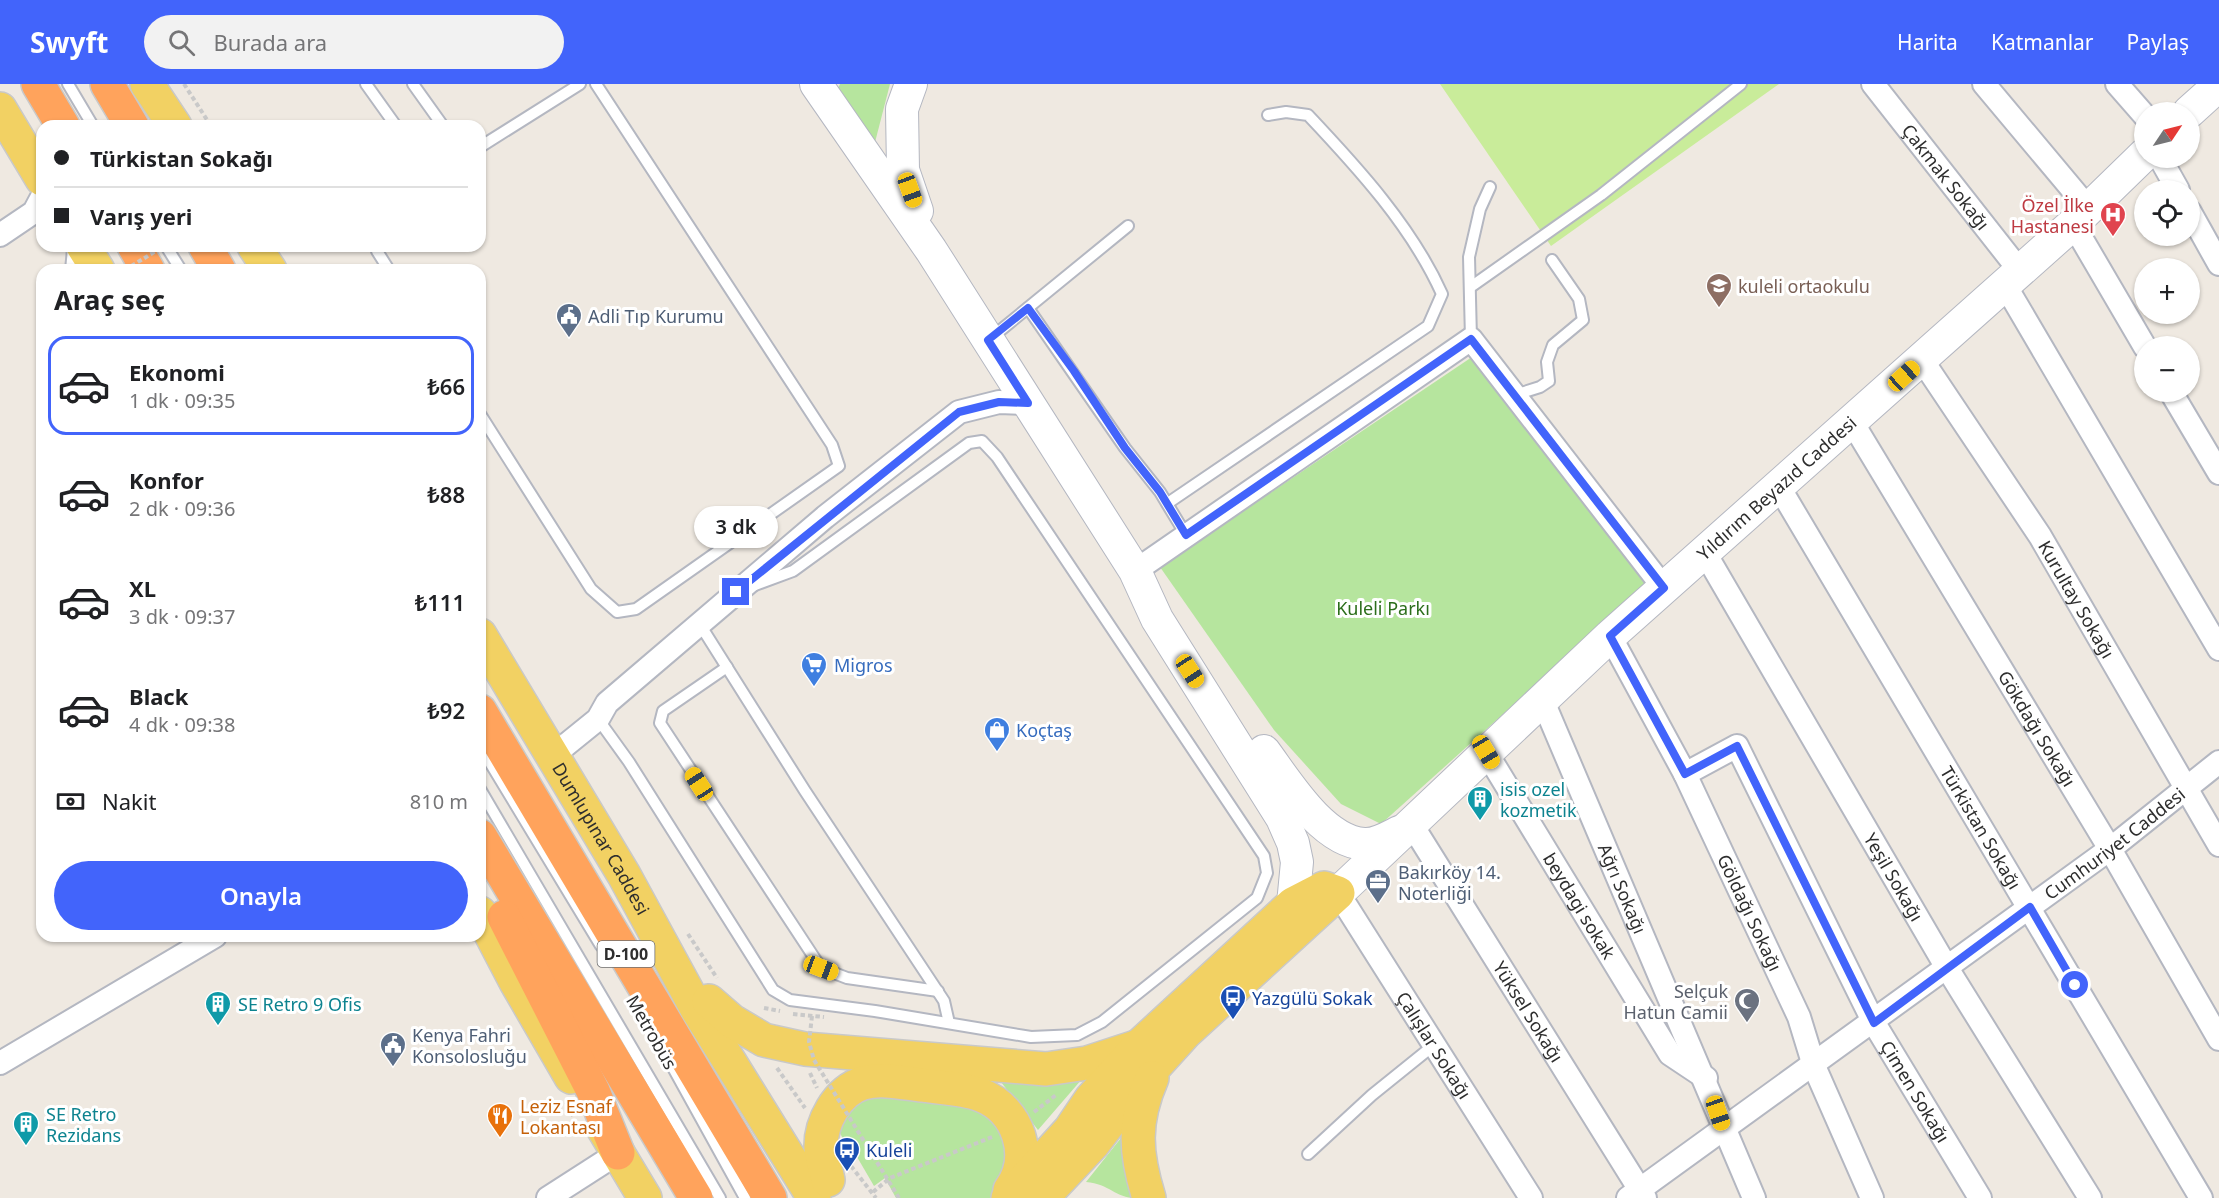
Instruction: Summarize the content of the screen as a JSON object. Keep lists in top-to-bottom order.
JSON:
{
  "streets": {
    "highway": ["D-100"],
    "main road": ["Yıldırım Beyazıd Caddesi", "Dumlupınar Caddesi"],
    "street": [
      "Çakmak Sokağı",
      "Kurultay Sokağı",
      "Gökdağı Sokağı",
      "Türkistan Sokağı",
      "Cumhuriyet Caddesi",
      "Yeşil Sokağı",
      "Ağrı Sokağı",
      "beydagi sokak",
      "Göldağı Sokağı",
      "Yüksel Sokağı",
      "Çalışlar Sokağı",
      "Çimen Sokağı"
    ],
    "lane": ["Metrobüs"]
  },
  "crossings": [
    ["Çakmak Sokağı", "Yıldırım Beyazıd Caddesi"],
    ["Yıldırım Beyazıd Caddesi", "Kurultay Sokağı"],
    ["Yıldırım Beyazıd Caddesi", "Gökdağı Sokağı"],
    ["Yıldırım Beyazıd Caddesi", "Türkistan Sokağı"],
    ["Yıldırım Beyazıd Caddesi", "Yeşil Sokağı"],
    ["Yıldırım Beyazıd Caddesi", "Ağrı Sokağı"],
    ["Yıldırım Beyazıd Caddesi", "beydagi sokak"],
    ["Yıldırım Beyazıd Caddesi", "Göldağı Sokağı"],
    ["Yıldırım Beyazıd Caddesi", "Yüksel Sokağı"],
    ["Kurultay Sokağı", "Cumhuriyet Caddesi"],
    ["Gökdağı Sokağı", "Cumhuriyet Caddesi"],
    ["Türkistan Sokağı", "Cumhuriyet Caddesi"],
    ["Cumhuriyet Caddesi", "Yeşil Sokağı"],
    ["Cumhuriyet Caddesi", "Ağrı Sokağı"],
    ["Cumhuriyet Caddesi", "Göldağı Sokağı"],
    ["Cumhuriyet Caddesi", "Yüksel Sokağı"],
    ["Cumhuriyet Caddesi", "Çimen Sokağı"],
    ["Ağrı Sokağı", "beydagi sokak"],
    ["Göldağı Sokağı", "Çimen Sokağı"]
  ],
  "parks": ["Kuleli Parkı"],
  "places": {
    "hospital": ["Özel İlke Hastanesi"],
    "school or university": ["kuleli ortaokulu"],
    "public building": ["Adli Tıp Kurumu", "Kenya Fahri Konsolosluğu"],
    "supermarket": ["Migros"],
    "shop": ["Koçtaş"],
    "building": ["isis ozel kozmetik", "SE Retro 9 Ofis", "SE Retro Rezidans"],
    "office": ["Bakırköy 14. Noterliği"],
    "bus stop": ["Yazgülü Sokak", "Kuleli"],
    "mosque": ["Selçuk Hatun Camii"],
    "restaurant": ["Leziz Esnaf Lokantası"]
  },
  "north": "top right",
  "page": {
    "header": "Swyft",
    "search": "Burada ara",
    "nav": ["Harita", "Katmanlar", "Paylaş"],
    "map_buttons": ["+", "−"],
    "banner": ["Türkistan Sokağı", "Varış yeri"],
    "heading": "Araç seç",
    "list": [
      {
        "name": "Ekonomi",
        "note": "1 dk · 09:35",
        "value": "₺66"
      },
      {
        "name": "Konfor",
        "note": "2 dk · 09:36",
        "value": "₺88"
      },
      {
        "name": "XL",
        "note": "3 dk · 09:37",
        "value": "₺111"
      },
      {
        "name": "Black",
        "note": "4 dk · 09:38",
        "value": "₺92"
      }
    ],
    "bubble": "3 dk",
    "pay": ["Nakit", "810 m"],
    "buttons": "Onayla"
  }
}
